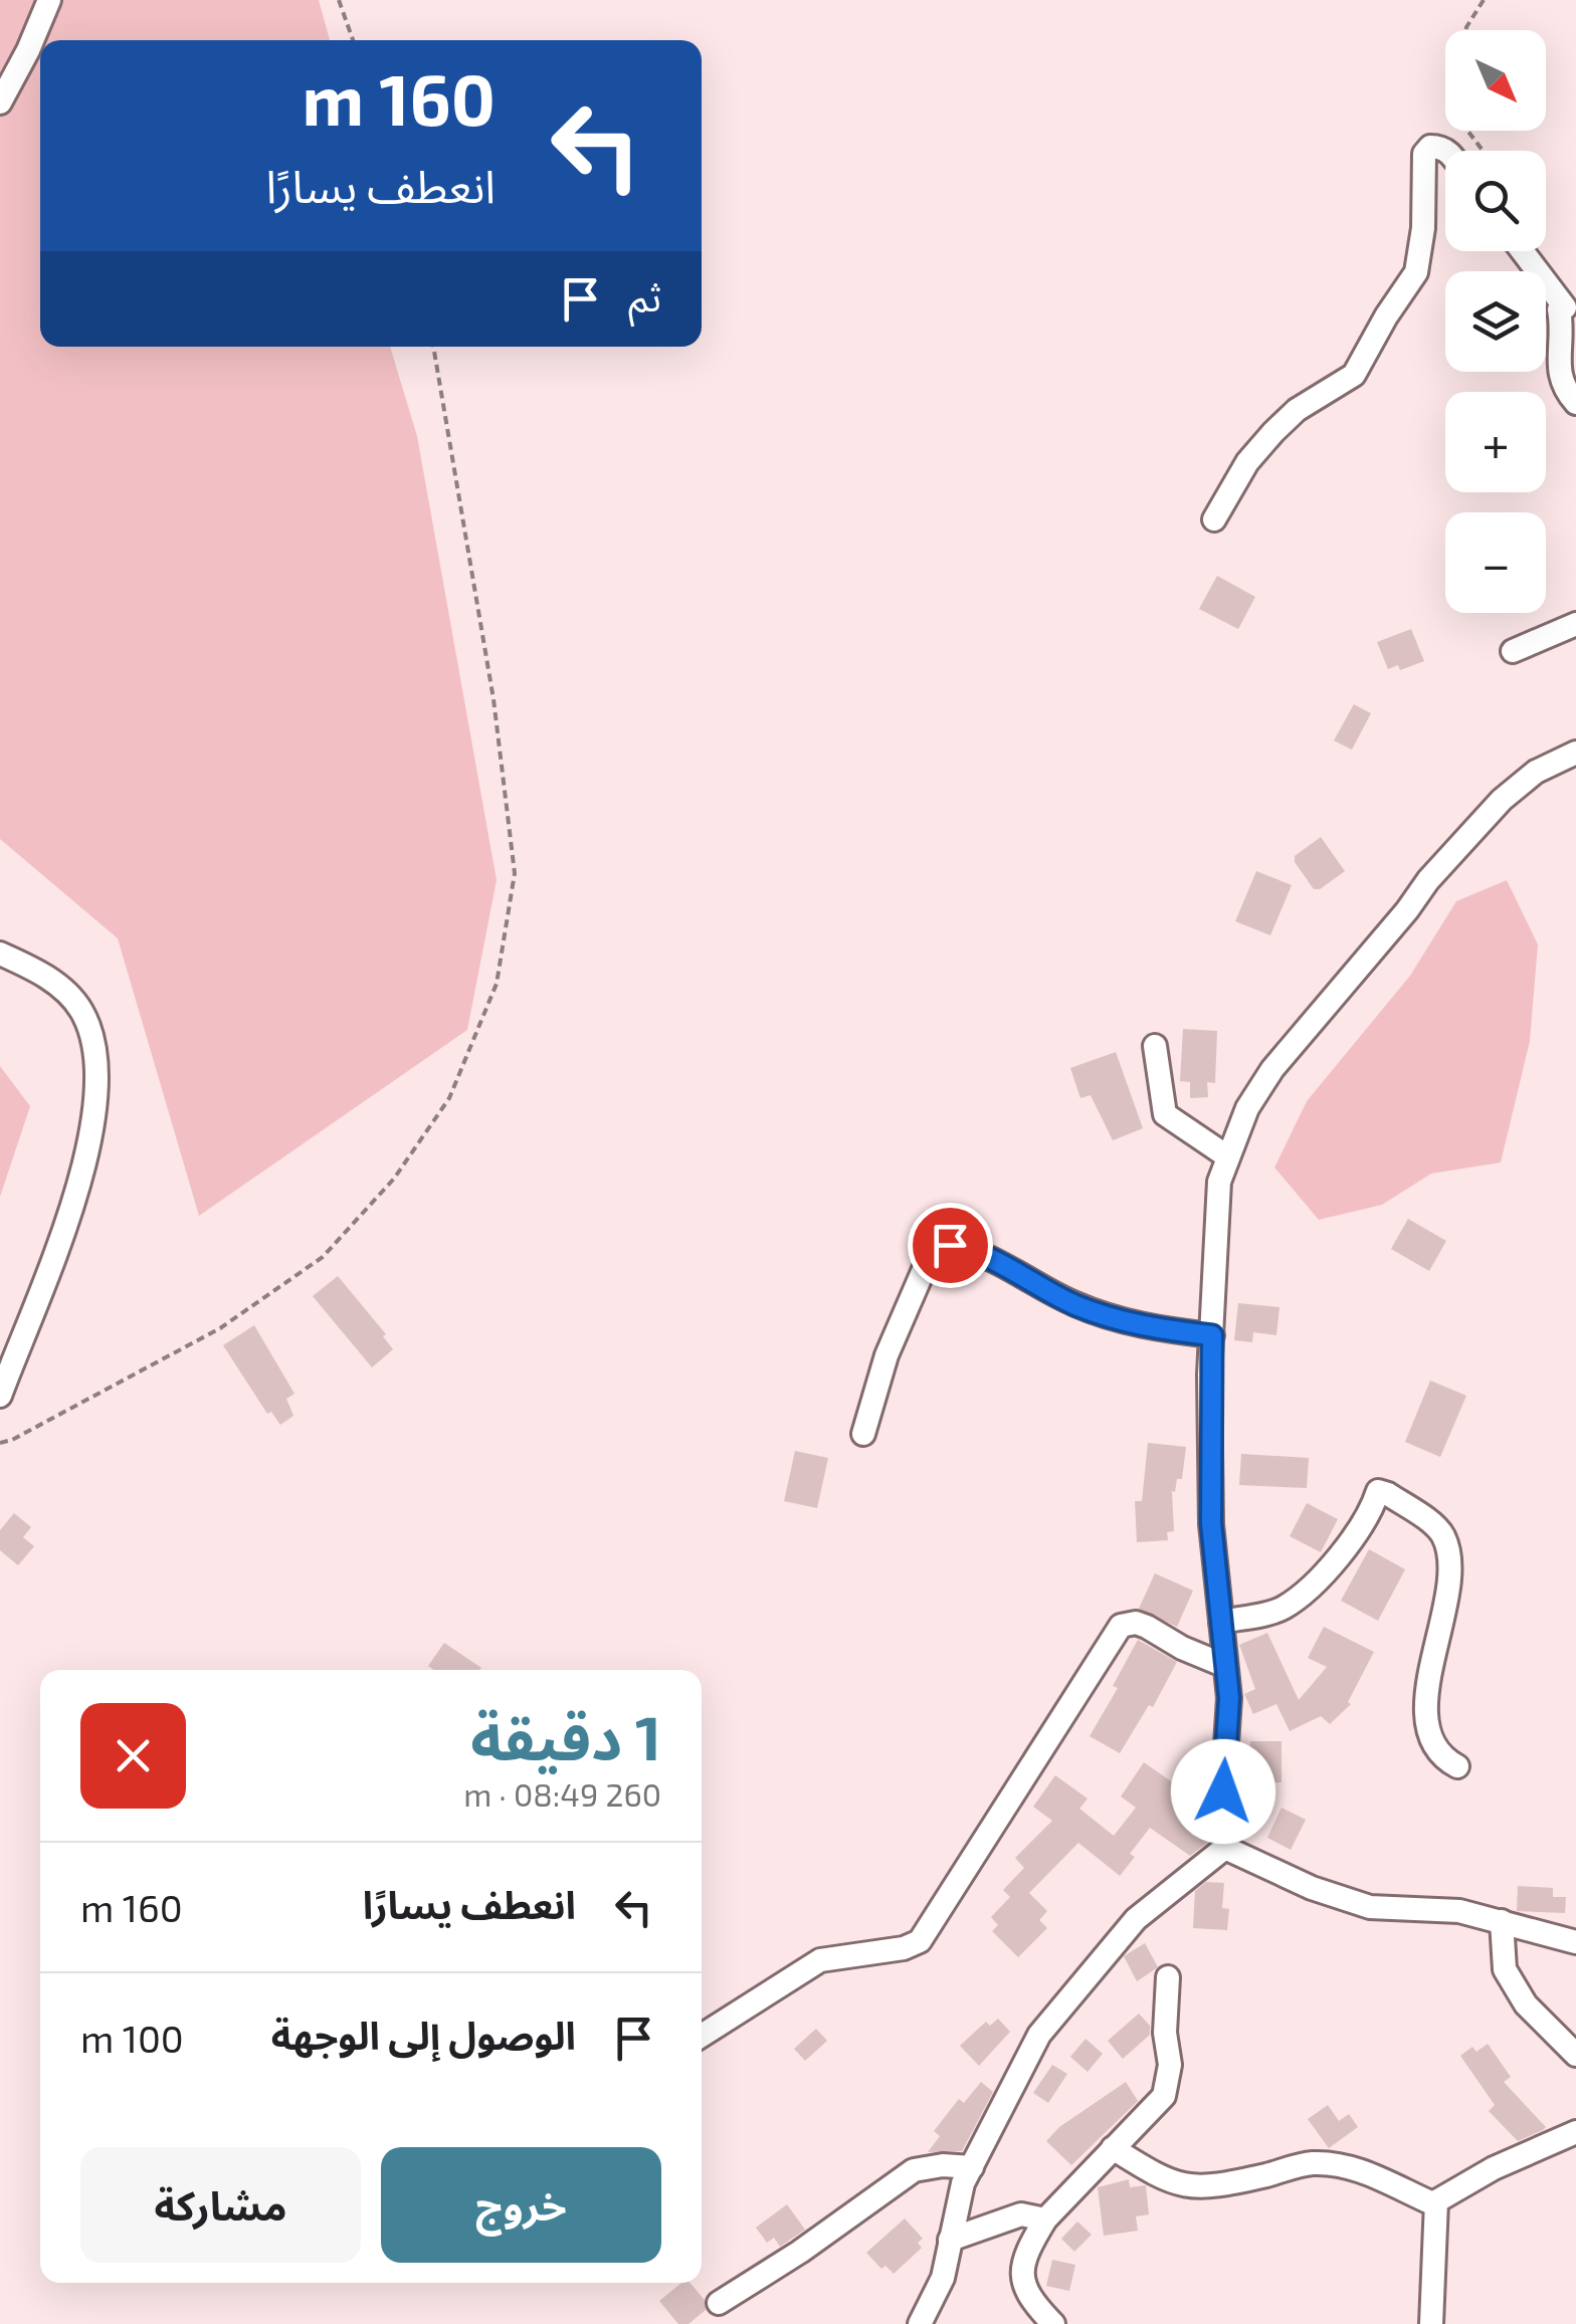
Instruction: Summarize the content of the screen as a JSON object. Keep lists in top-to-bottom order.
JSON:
{
  "north": "bottom right",
  "page": {
    "map_buttons": ["+", "−"],
    "turn": ["160 m", "انعطف يسارًا"],
    "then": "ثم",
    "heading": ["1 دقيقة", "260 m · 08:49"],
    "list": [
      {
        "name": "انعطف يسارًا",
        "value": "160 m"
      },
      {
        "name": "الوصول إلى الوجهة",
        "value": "100 m"
      }
    ],
    "buttons": ["خروج", "مشاركة"]
  }
}
